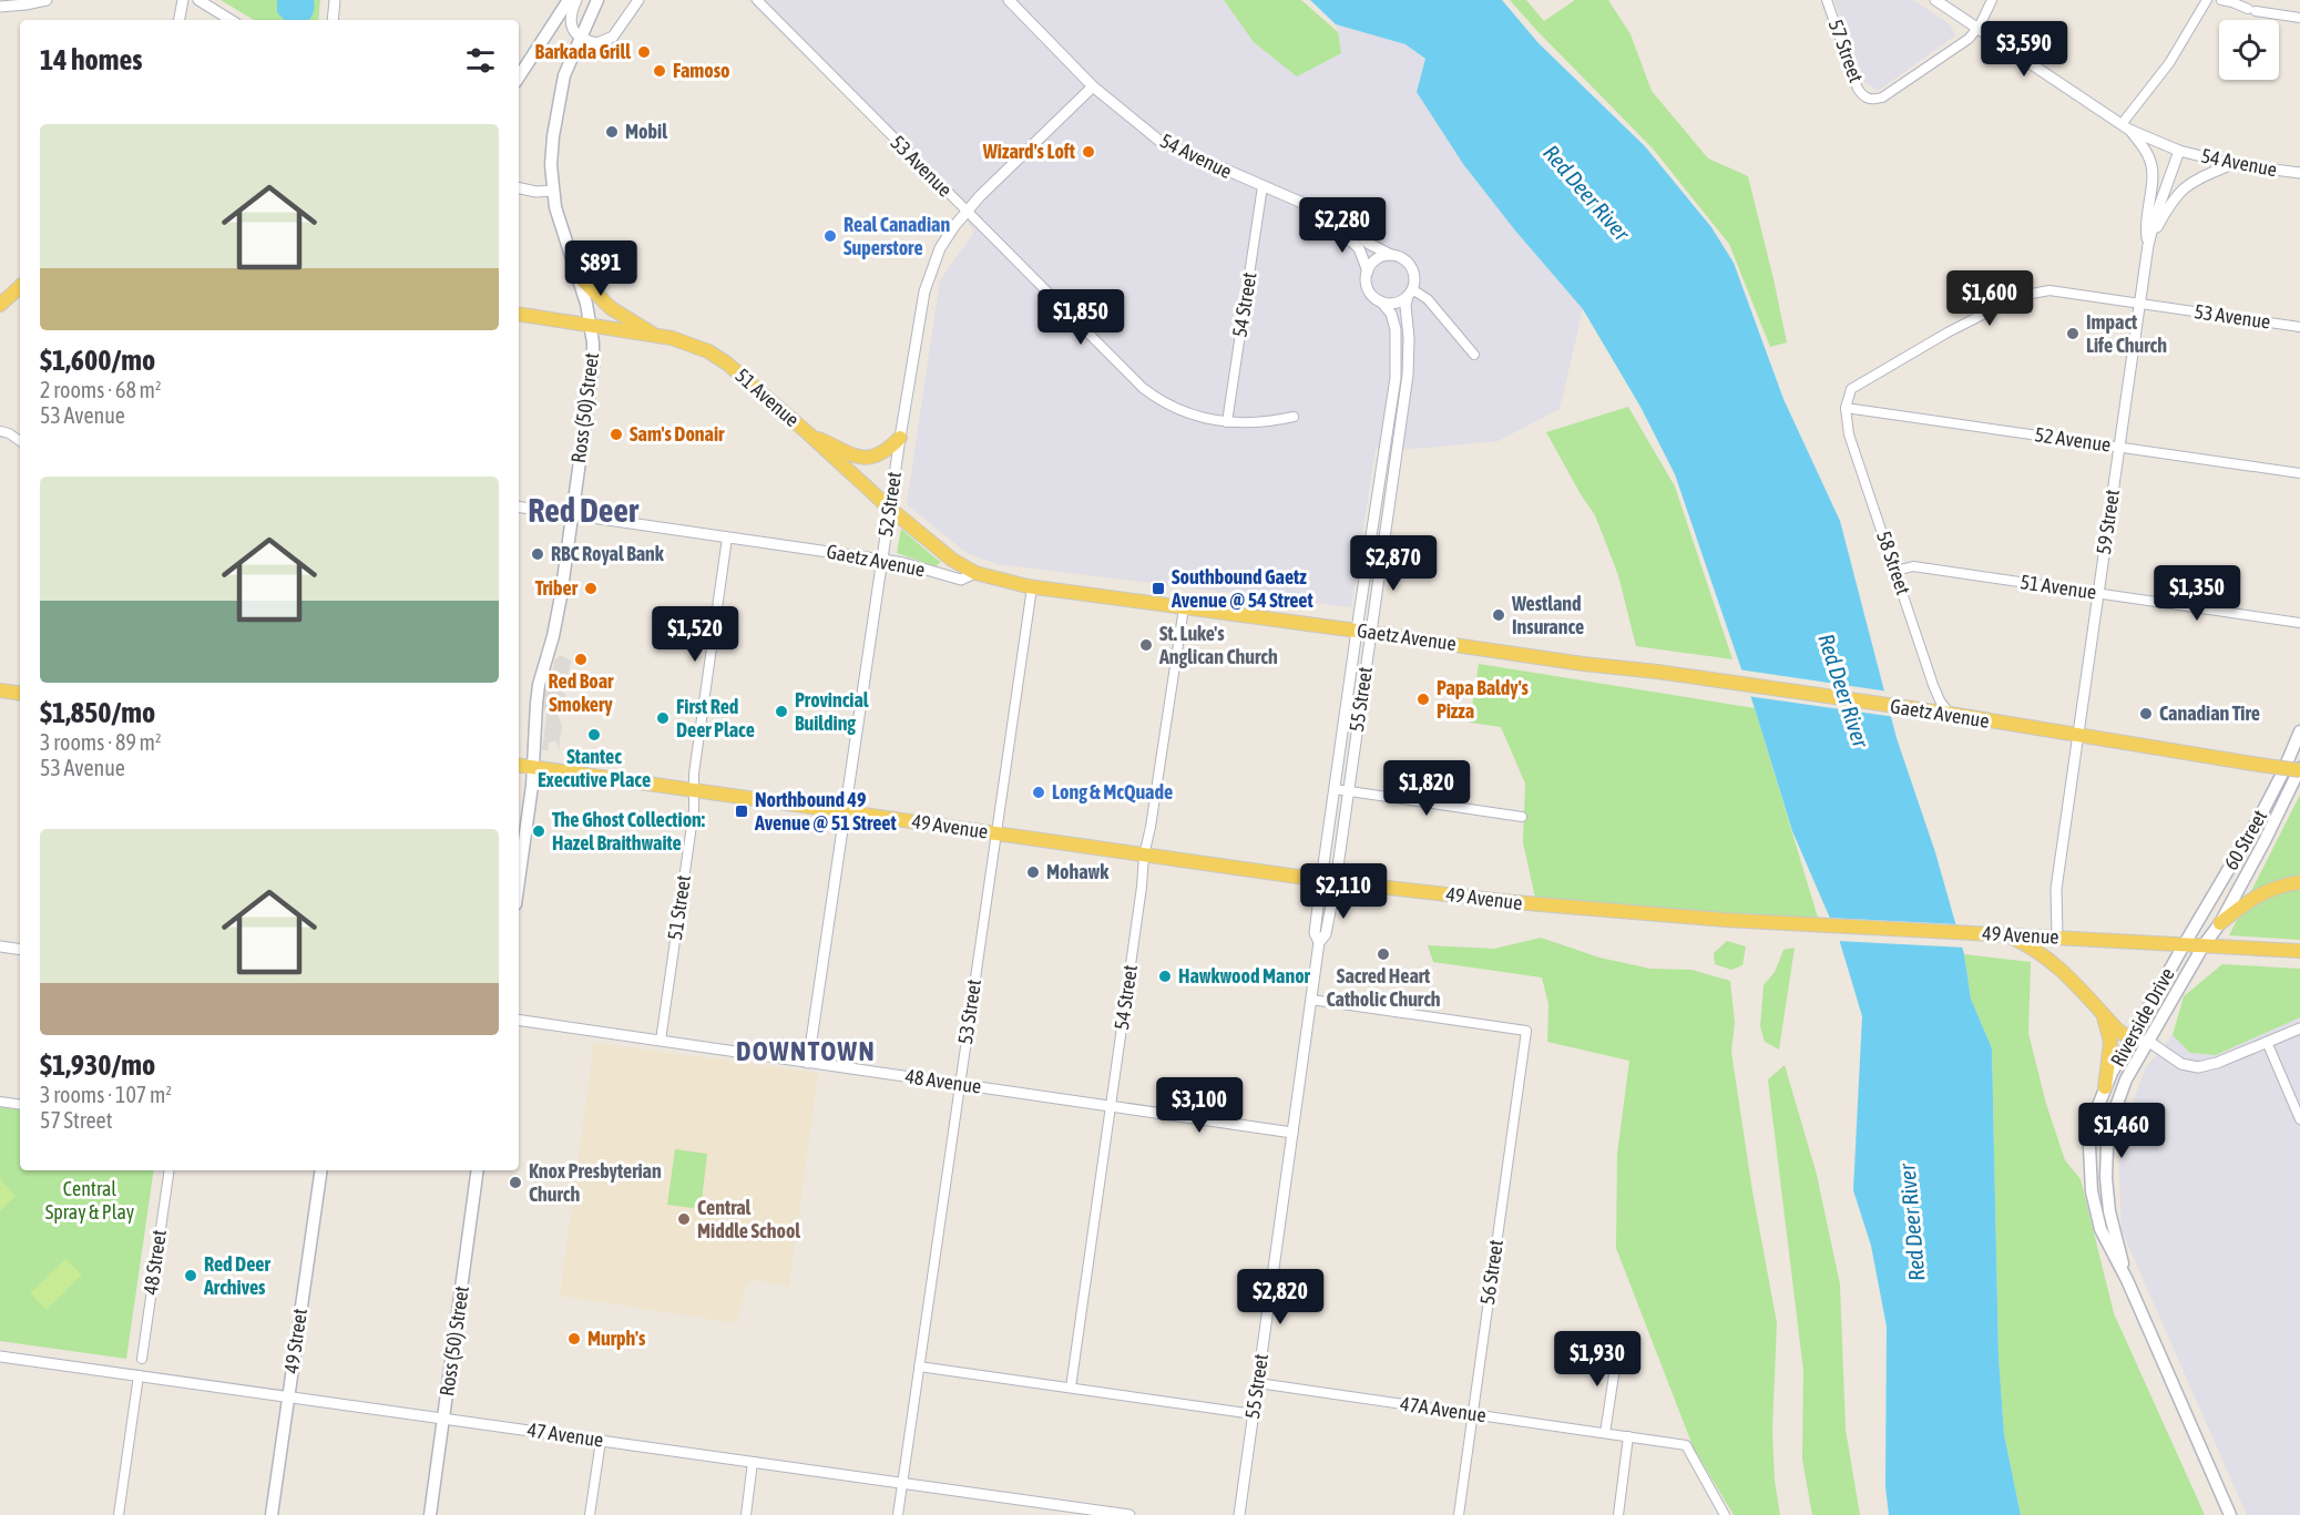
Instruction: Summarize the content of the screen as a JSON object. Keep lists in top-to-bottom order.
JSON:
{
  "streets": {
    "main road": [
      "51 Avenue",
      "Ross (50) Street",
      "Gaetz Avenue",
      "49 Avenue",
      "60 Street",
      "Riverside Drive",
      "49 Street"
    ],
    "street": [
      "57 Street",
      "54 Avenue",
      "53 Avenue",
      "54 Street",
      "52 Avenue",
      "52 Street",
      "59 Street",
      "58 Street",
      "55 Street",
      "51 Street",
      "53 Street",
      "48 Avenue",
      "48 Street",
      "56 Street",
      "47A Avenue",
      "47 Avenue"
    ]
  },
  "crossings": [
    ["54 Avenue", "54 Street"],
    ["54 Avenue", "52 Street"],
    ["54 Avenue", "59 Street"],
    ["54 Avenue", "55 Street"],
    ["53 Avenue", "54 Street"],
    ["53 Avenue", "52 Avenue"],
    ["53 Avenue", "52 Street"],
    ["53 Avenue", "59 Street"],
    ["53 Avenue", "58 Street"],
    ["54 Street", "Gaetz Avenue"],
    ["54 Street", "49 Avenue"],
    ["54 Street", "48 Avenue"],
    ["51 Avenue", "Ross (50) Street"],
    ["51 Avenue", "52 Street"],
    ["51 Avenue", "59 Street"],
    ["51 Avenue", "Gaetz Avenue"],
    ["51 Avenue", "58 Street"],
    ["Ross (50) Street", "Gaetz Avenue"],
    ["Ross (50) Street", "49 Avenue"],
    ["Ross (50) Street", "47 Avenue"],
    ["52 Avenue", "59 Street"],
    ["52 Avenue", "58 Street"],
    ["52 Street", "Gaetz Avenue"],
    ["52 Street", "49 Avenue"],
    ["52 Street", "48 Avenue"],
    ["59 Street", "Gaetz Avenue"],
    ["59 Street", "49 Avenue"],
    ["Gaetz Avenue", "58 Street"],
    ["Gaetz Avenue", "55 Street"],
    ["Gaetz Avenue", "60 Street"],
    ["Gaetz Avenue", "51 Street"],
    ["Gaetz Avenue", "53 Street"],
    ["55 Street", "49 Avenue"],
    ["55 Street", "48 Avenue"],
    ["55 Street", "56 Street"],
    ["55 Street", "47A Avenue"],
    ["49 Avenue", "60 Street"],
    ["49 Avenue", "51 Street"],
    ["49 Avenue", "53 Street"],
    ["49 Avenue", "Riverside Drive"],
    ["60 Street", "Riverside Drive"],
    ["51 Street", "48 Avenue"],
    ["53 Street", "48 Avenue"],
    ["53 Street", "47 Avenue"],
    ["56 Street", "47A Avenue"],
    ["49 Street", "47 Avenue"]
  ],
  "districts": ["Red Deer", "DOWNTOWN"],
  "water": ["Red Deer River"],
  "parks": ["Central Spray & Play"],
  "places": {
    "other": [
      "Barkada Grill",
      "Famoso",
      "Mobil",
      "Wizard's Loft",
      "Real Canadian Superstore",
      "Impact Life Church",
      "Sam's Donair",
      "RBC Royal Bank",
      "Triber",
      "Westland Insurance",
      "St. Luke's Anglican Church",
      "Red Boar Smokery",
      "Papa Baldy's Pizza",
      "Provincial Building",
      "Canadian Tire",
      "First Red Deer Place",
      "Stantec Executive Place",
      "Long & McQuade",
      "The Ghost Collection: Hazel Braithwaite",
      "Mohawk",
      "Sacred Heart Catholic Church",
      "Hawkwood Manor",
      "Knox Presbyterian Church",
      "Central Middle School",
      "Red Deer Archives",
      "Murph's"
    ],
    "transit": ["Southbound Gaetz Avenue @ 54 Street", "Northbound 49 Avenue @ 51 Street"]
  },
  "page": {
    "heading": "14 homes",
    "price": [
      "$3,590",
      "$2,280",
      "$891",
      "$1,600",
      "$1,850",
      "$2,870",
      "$1,350",
      "$1,520",
      "$1,820",
      "$2,110",
      "$3,100",
      "$1,460",
      "$2,820",
      "$1,930"
    ],
    "list": [
      {
        "name": "$1,600/mo",
        "note": "2 rooms · 68 m² · 53 Avenue"
      },
      {
        "name": "$1,850/mo",
        "note": "3 rooms · 89 m² · 53 Avenue"
      },
      {
        "name": "$1,930/mo",
        "note": "3 rooms · 107 m² · 57 Street"
      }
    ]
  }
}
